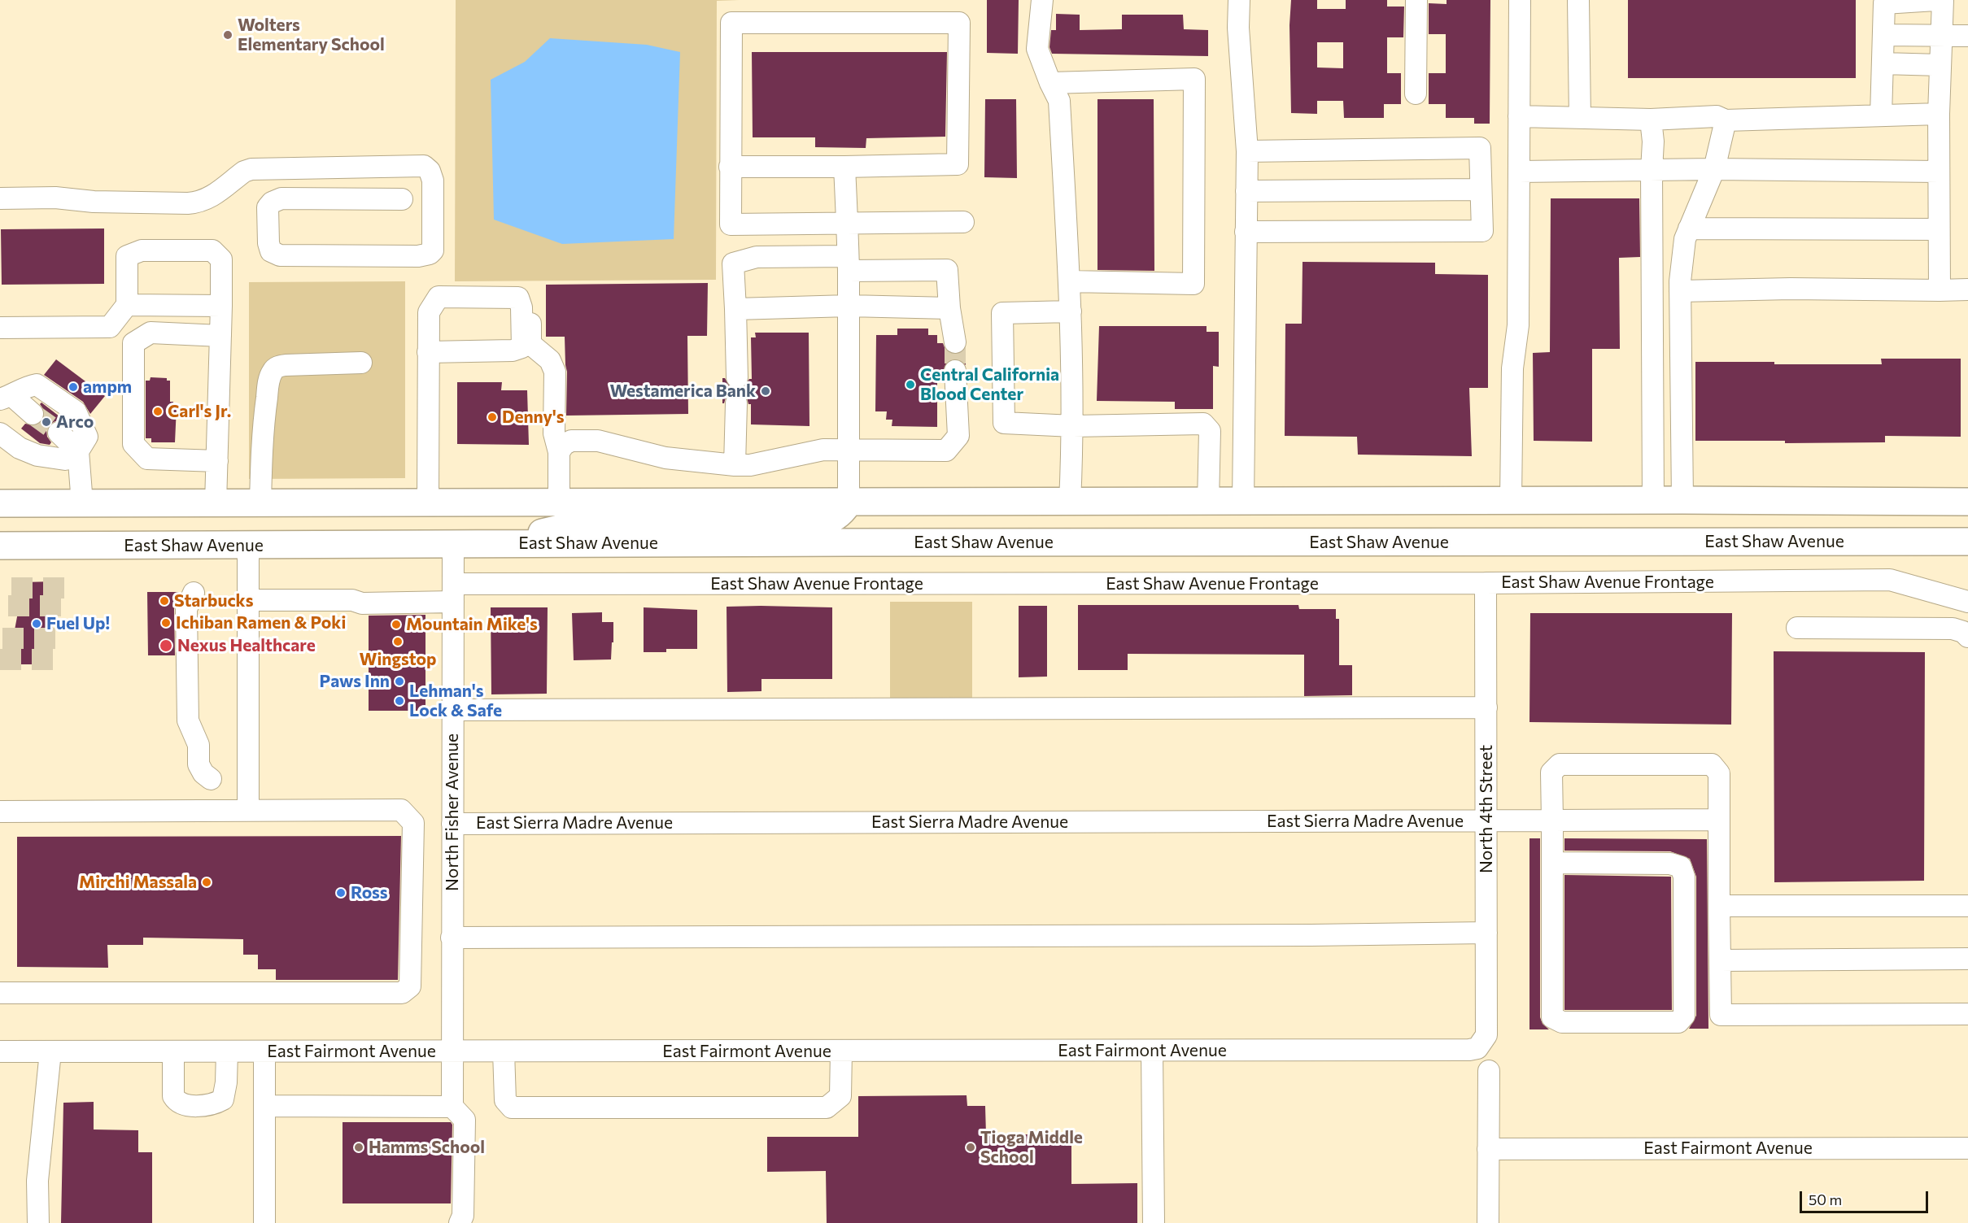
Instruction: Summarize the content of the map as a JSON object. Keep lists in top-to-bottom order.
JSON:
{
  "streets": {
    "main road": ["East Shaw Avenue"],
    "street": [
      "East Shaw Avenue Frontage",
      "North 4th Street",
      "North Fisher Avenue",
      "East Sierra Madre Avenue",
      "East Fairmont Avenue"
    ]
  },
  "crossings": [
    ["East Shaw Avenue", "North Fisher Avenue"],
    ["East Shaw Avenue Frontage", "North 4th Street"],
    ["East Shaw Avenue Frontage", "North Fisher Avenue"],
    ["North 4th Street", "East Sierra Madre Avenue"],
    ["North 4th Street", "East Fairmont Avenue"],
    ["North Fisher Avenue", "East Sierra Madre Avenue"],
    ["North Fisher Avenue", "East Fairmont Avenue"]
  ],
  "places": [
    "Wolters Elementary School",
    "Central California Blood Center",
    "ampm",
    "Westamerica Bank",
    "Carl's Jr.",
    "Denny's",
    "Arco",
    "Starbucks",
    "Ichiban Ramen & Poki",
    "Fuel Up!",
    "Mountain Mike's",
    "Wingstop",
    "Nexus Healthcare",
    "Paws Inn",
    "Lehman's Lock & Safe",
    "Mirchi Massala",
    "Ross",
    "Hamms School",
    "Tioga Middle School"
  ],
  "scale_bar": "50 m"
}
